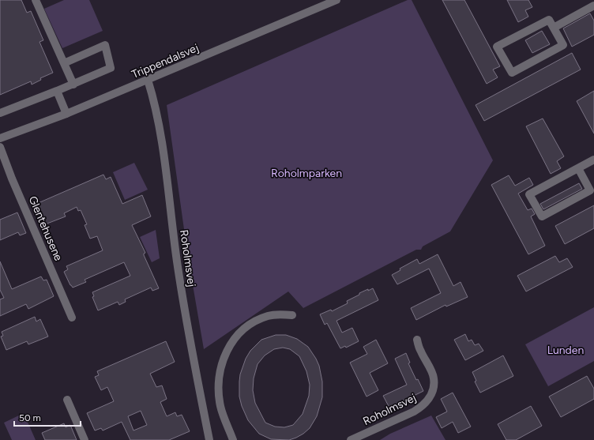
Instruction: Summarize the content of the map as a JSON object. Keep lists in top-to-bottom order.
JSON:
{
  "streets": {
    "street": ["Trippendalsvej", "Glentehusene", "Roholmsvej"]
  },
  "crossings": [
    ["Trippendalsvej", "Roholmsvej"]
  ],
  "parks": ["Roholmparken", "Lunden"],
  "scale_bar": "50 m"
}
